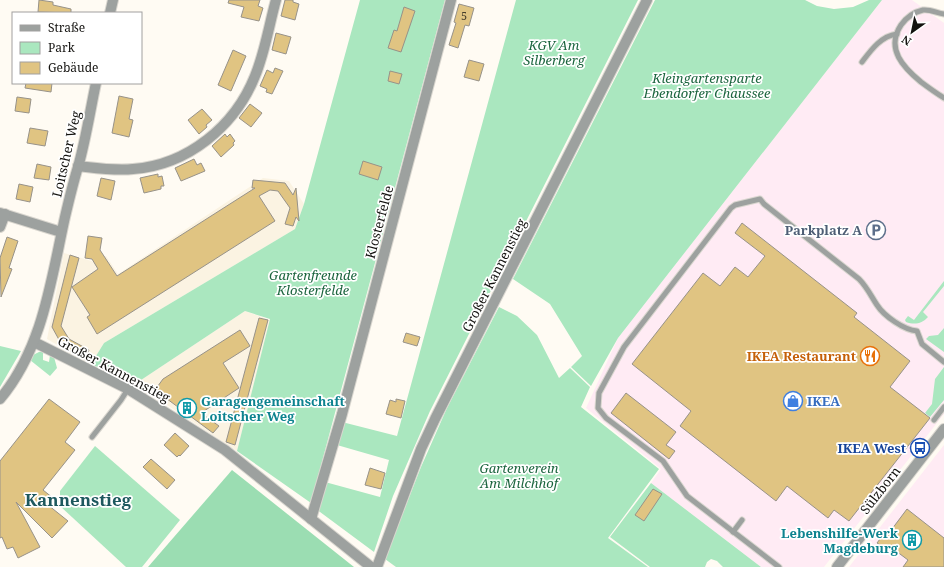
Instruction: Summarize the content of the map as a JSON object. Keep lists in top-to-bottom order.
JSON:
{
  "streets": {
    "street": [
      "Loitscher Weg",
      "Klosterfelde",
      "Großer Kannenstieg",
      "Sülzborn"
    ]
  },
  "crossings": [
    ["Loitscher Weg", "Großer Kannenstieg"],
    ["Klosterfelde", "Großer Kannenstieg"]
  ],
  "districts": ["Kannenstieg"],
  "parks": [
    "KGV Am Silberberg",
    "Kleingartensparte Ebendorfer Chaussee",
    "Gartenfreunde Klosterfelde",
    "Gartenverein Am Milchhof"
  ],
  "places": {
    "parking": ["Parkplatz A"],
    "restaurant": ["IKEA Restaurant"],
    "shop": ["IKEA"],
    "building": ["Garagengemeinschaft Loitscher Weg", "Lebenshilfe-Werk Magdeburg"],
    "bus stop": ["IKEA West"]
  },
  "house_numbers": ["5"],
  "legend": ["Straße", "Park", "Gebäude"],
  "north": "bottom left"
}
